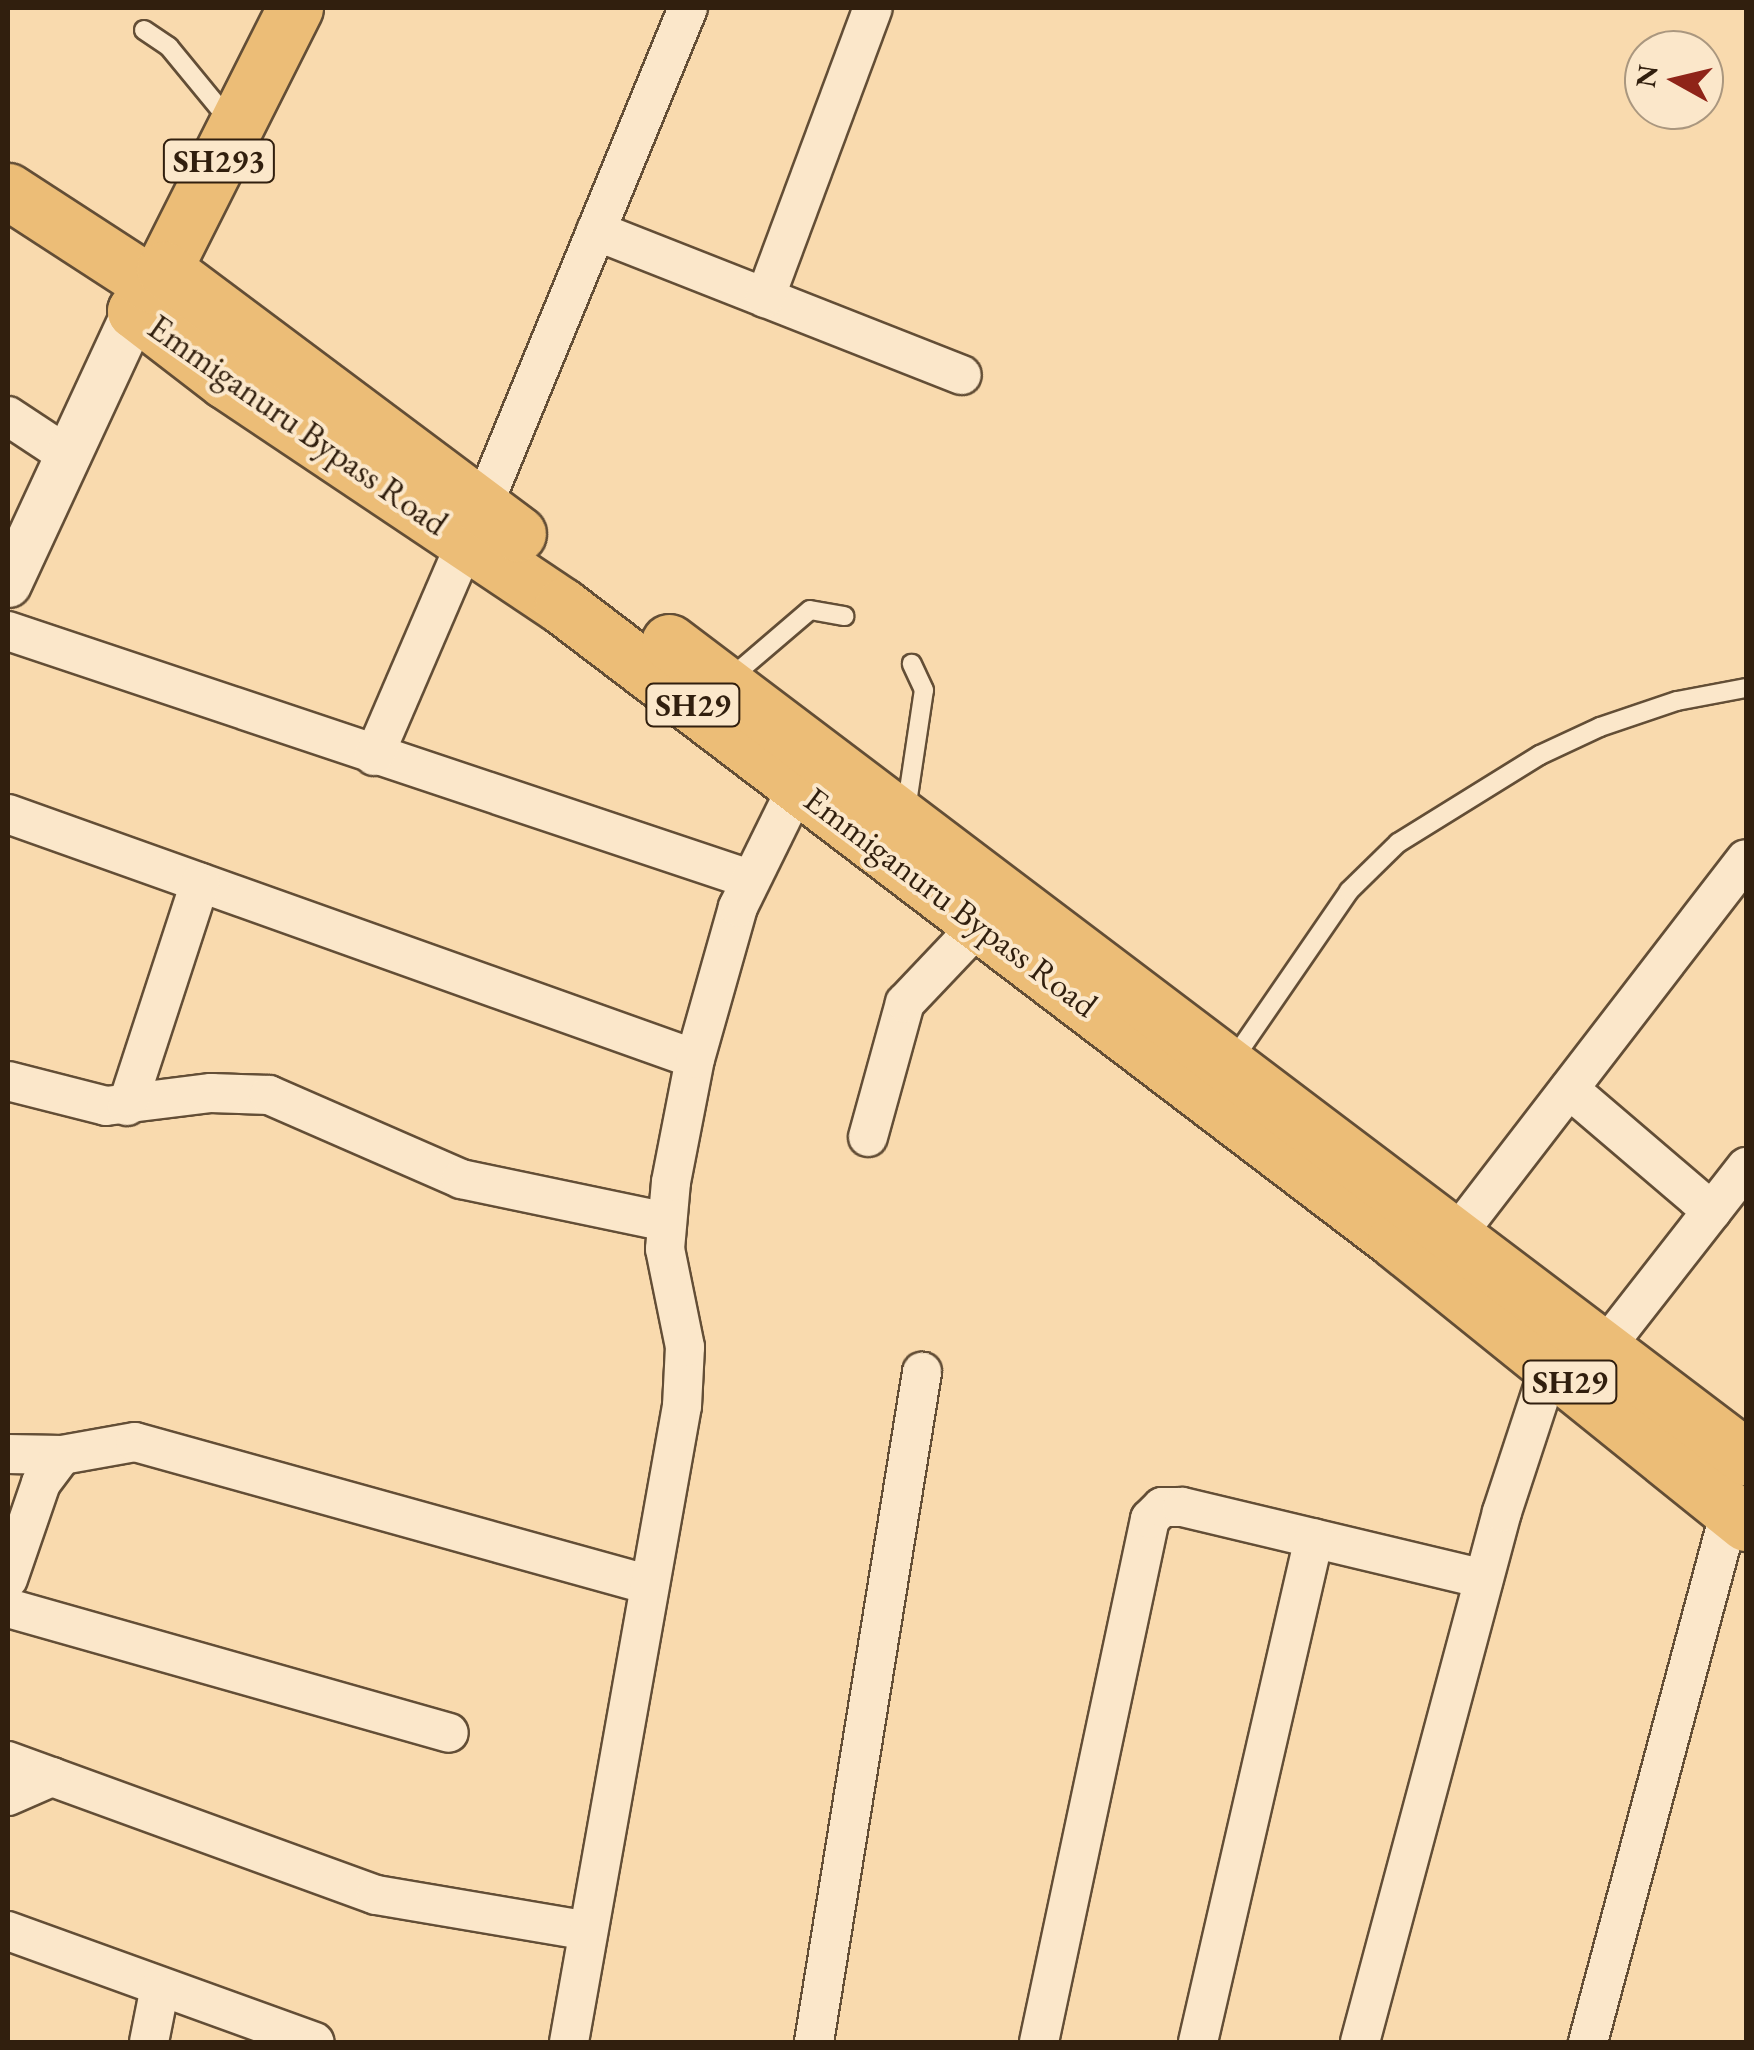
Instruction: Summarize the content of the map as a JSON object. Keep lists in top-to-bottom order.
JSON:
{
  "streets": {
    "main road": ["SH293", "Emmiganuru Bypass Road", "SH29"]
  },
  "crossings": [
    ["SH293", "Emmiganuru Bypass Road"],
    ["Emmiganuru Bypass Road", "SH29"]
  ],
  "north": "left"
}
